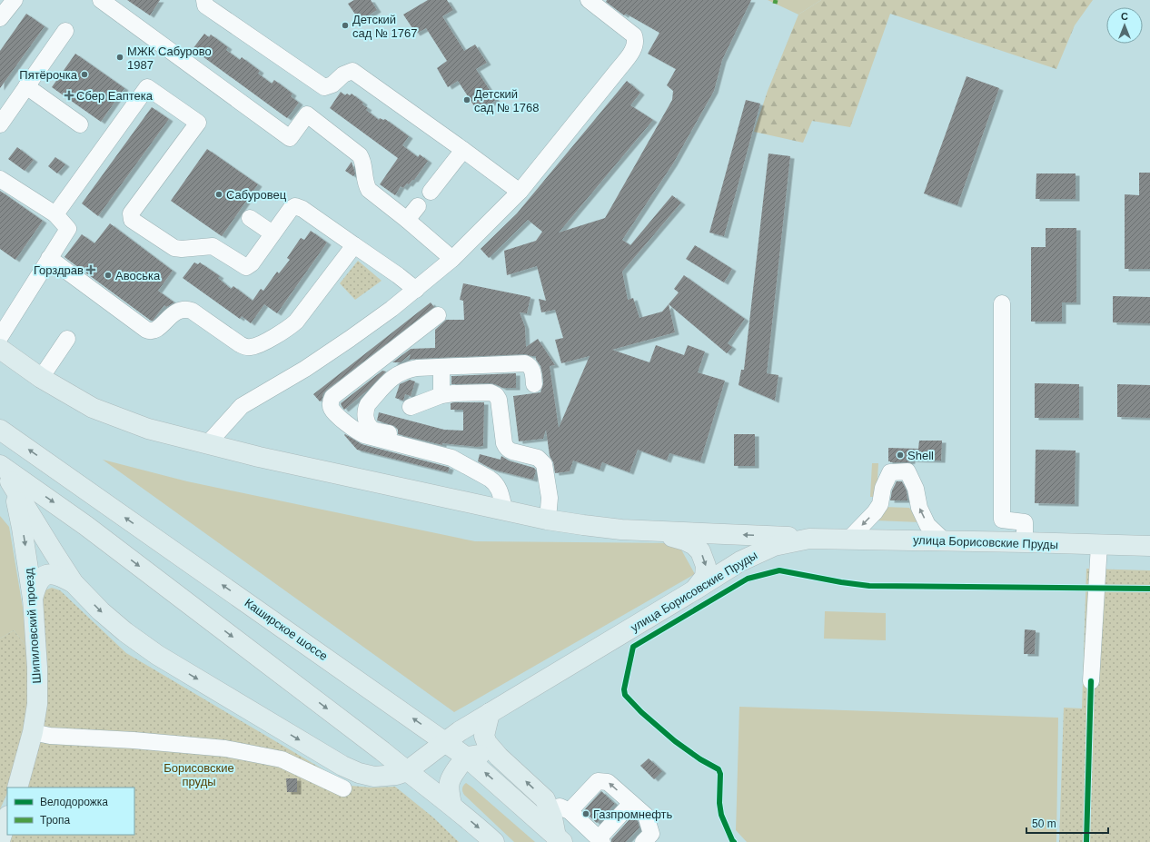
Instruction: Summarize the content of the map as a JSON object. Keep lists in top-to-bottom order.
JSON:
{
  "streets": {
    "main road": ["улица Борисовские Пруды", "Шипиловский проезд", "Каширское шоссе"]
  },
  "crossings": [
    ["улица Борисовские Пруды", "Каширское шоссе"]
  ],
  "parks": ["Борисовские пруды"],
  "places": {
    "other": [
      "Детский сад № 1767",
      "МЖК Сабурово 1987",
      "Пятёрочка",
      "Детский сад № 1768",
      "Сабуровец",
      "Авоська",
      "Shell",
      "Газпромнефть"
    ],
    "health": ["Сбер Еаптека", "Горздрав"]
  },
  "legend": ["Велодорожка", "Тропа"],
  "scale_bar": "50 m",
  "north": "top"
}
